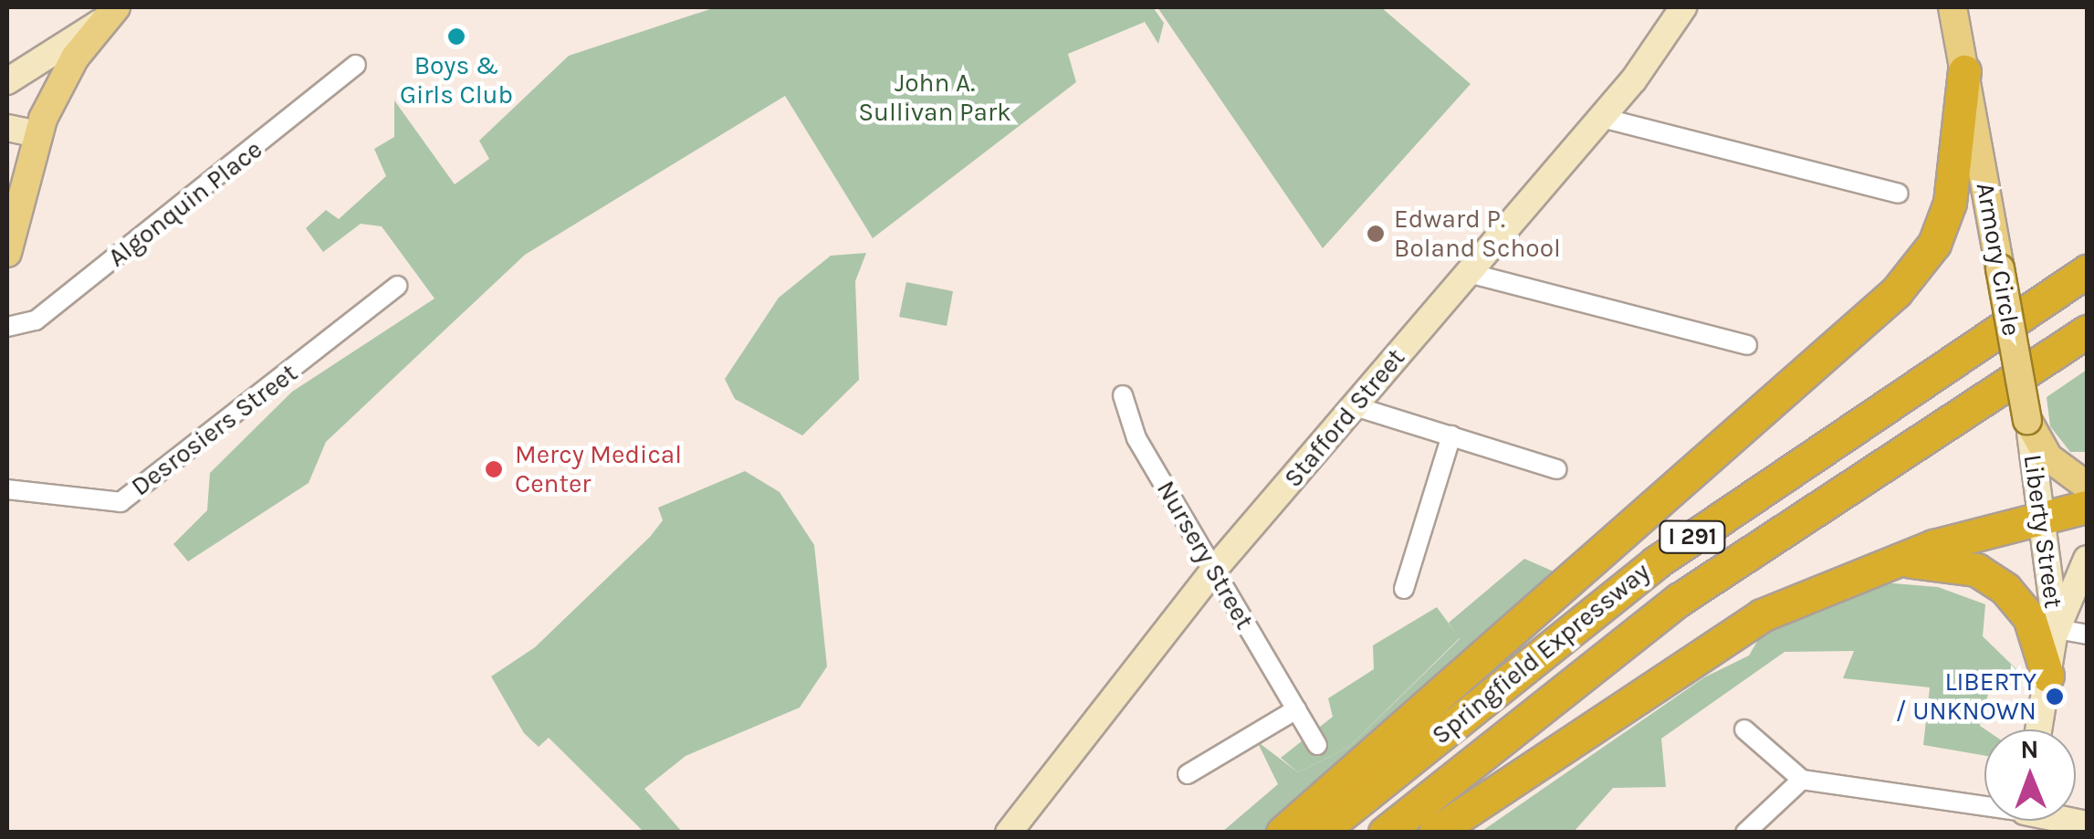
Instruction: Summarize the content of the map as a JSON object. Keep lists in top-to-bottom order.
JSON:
{
  "streets": {
    "highway": ["I 291", "Springfield Expressway"],
    "main road": ["Armory Circle", "Stafford Street", "Liberty Street"],
    "street": ["Algonquin Place", "Desrosiers Street", "Nursery Street"]
  },
  "crossings": [
    ["Armory Circle", "Liberty Street"],
    ["Stafford Street", "Nursery Street"]
  ],
  "parks": ["John A. Sullivan Park"],
  "places": [
    "Boys & Girls Club",
    "Edward P. Boland School",
    "Mercy Medical Center",
    "LIBERTY / UNKNOWN"
  ],
  "north": "top"
}
